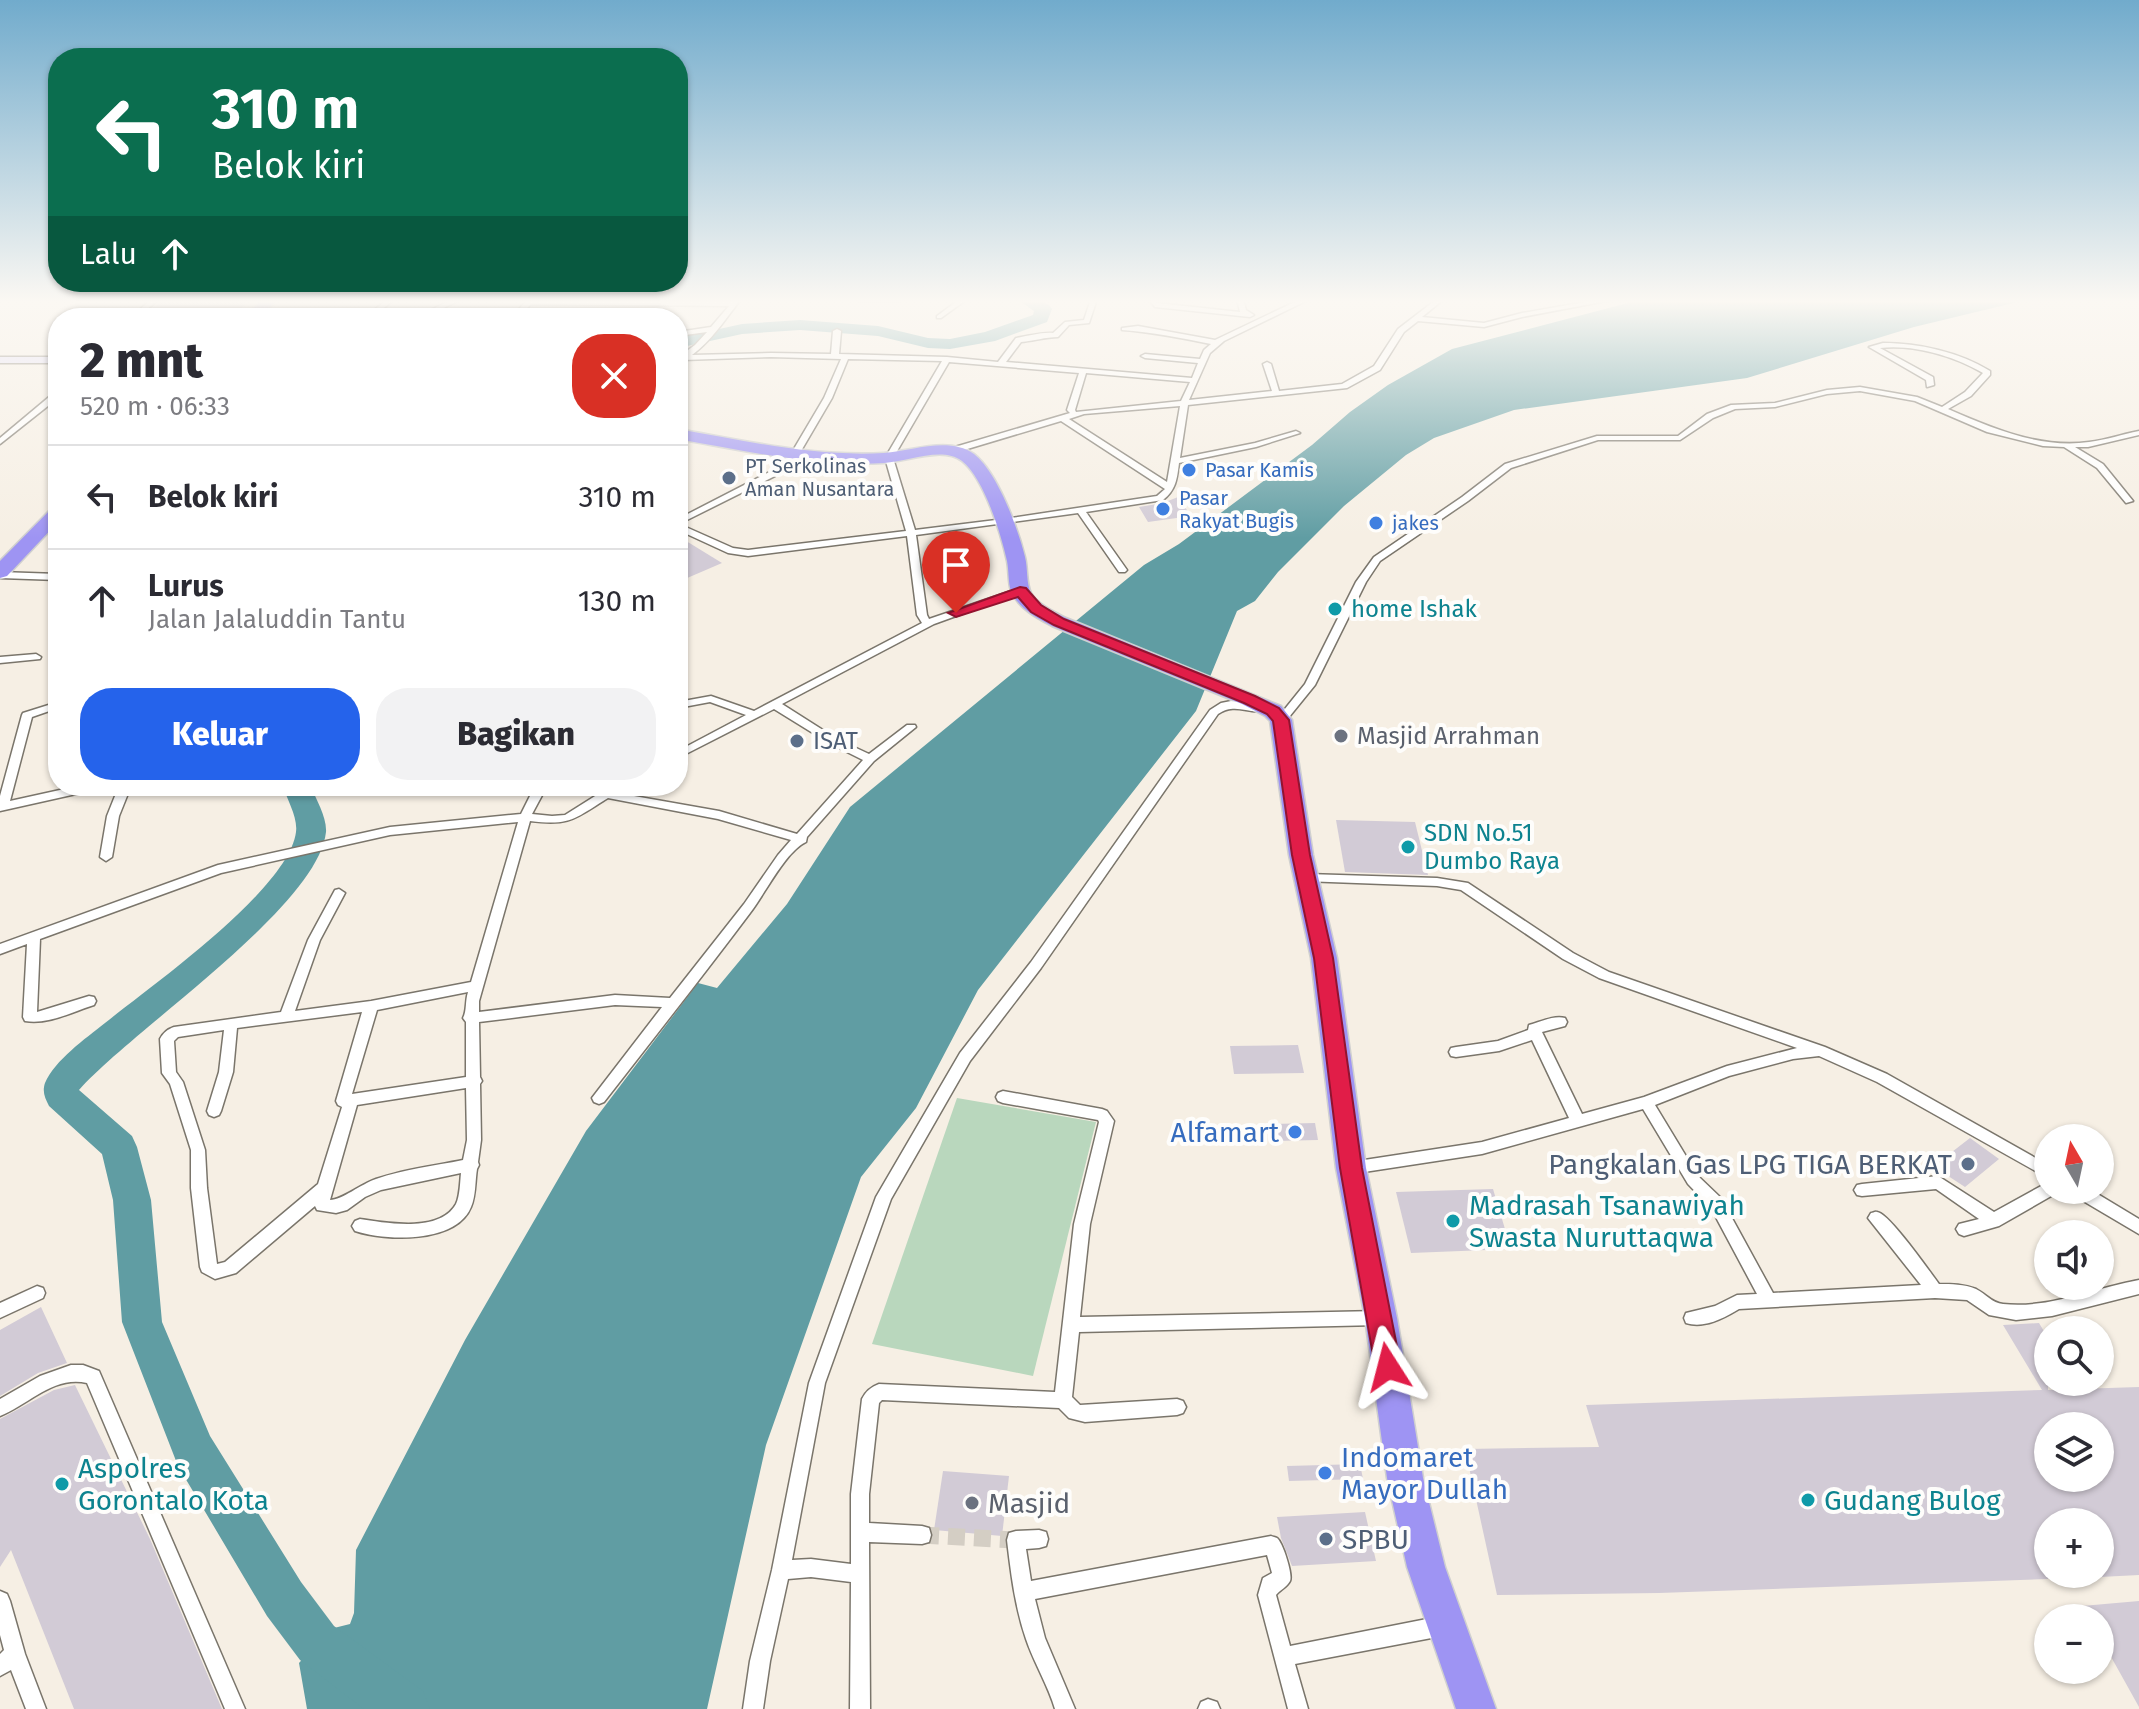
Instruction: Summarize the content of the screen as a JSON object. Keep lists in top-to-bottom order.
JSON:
{
  "places": [
    "Pasar Kamis",
    "PT Serkolinas Aman Nusantara",
    "Pasar Rakyat Bugis",
    "jakes",
    "home Ishak",
    "Masjid Arrahman",
    "ISAT",
    "SDN No.51 Dumbo Raya",
    "Alfamart",
    "Pangkalan Gas LPG TIGA BERKAT",
    "Madrasah Tsanawiyah Swasta Nuruttaqwa",
    "Indomaret Mayor Dullah",
    "Aspolres Gorontalo Kota",
    "Gudang Bulog",
    "Masjid",
    "SPBU"
  ],
  "north": "top",
  "page": {
    "turn": ["310 m", "Belok kiri"],
    "then": "Lalu",
    "heading": ["2 mnt", "520 m · 06:33"],
    "list": [
      {
        "name": "Belok kiri",
        "value": "310 m"
      },
      {
        "name": "Lurus",
        "note": "Jalan Jalaluddin Tantu",
        "value": "130 m"
      }
    ],
    "buttons": ["Keluar", "Bagikan"],
    "map_buttons": ["+", "−"]
  }
}
